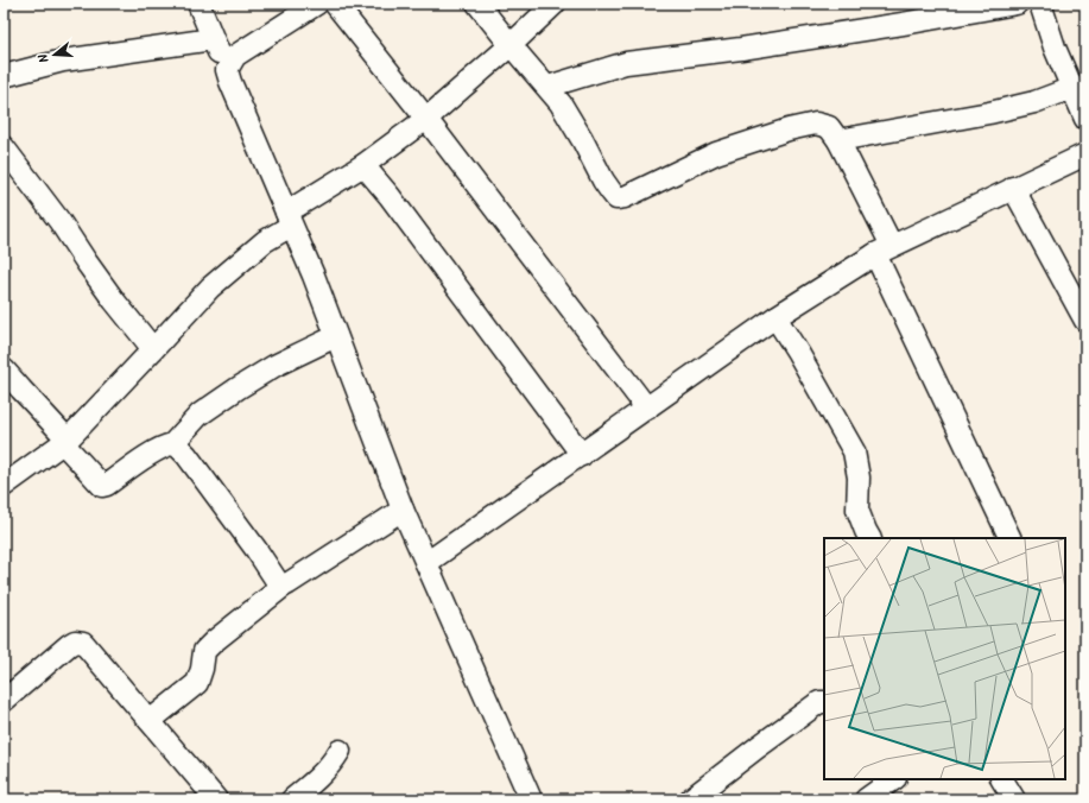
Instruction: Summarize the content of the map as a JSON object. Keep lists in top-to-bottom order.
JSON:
{
  "north": "left"
}
